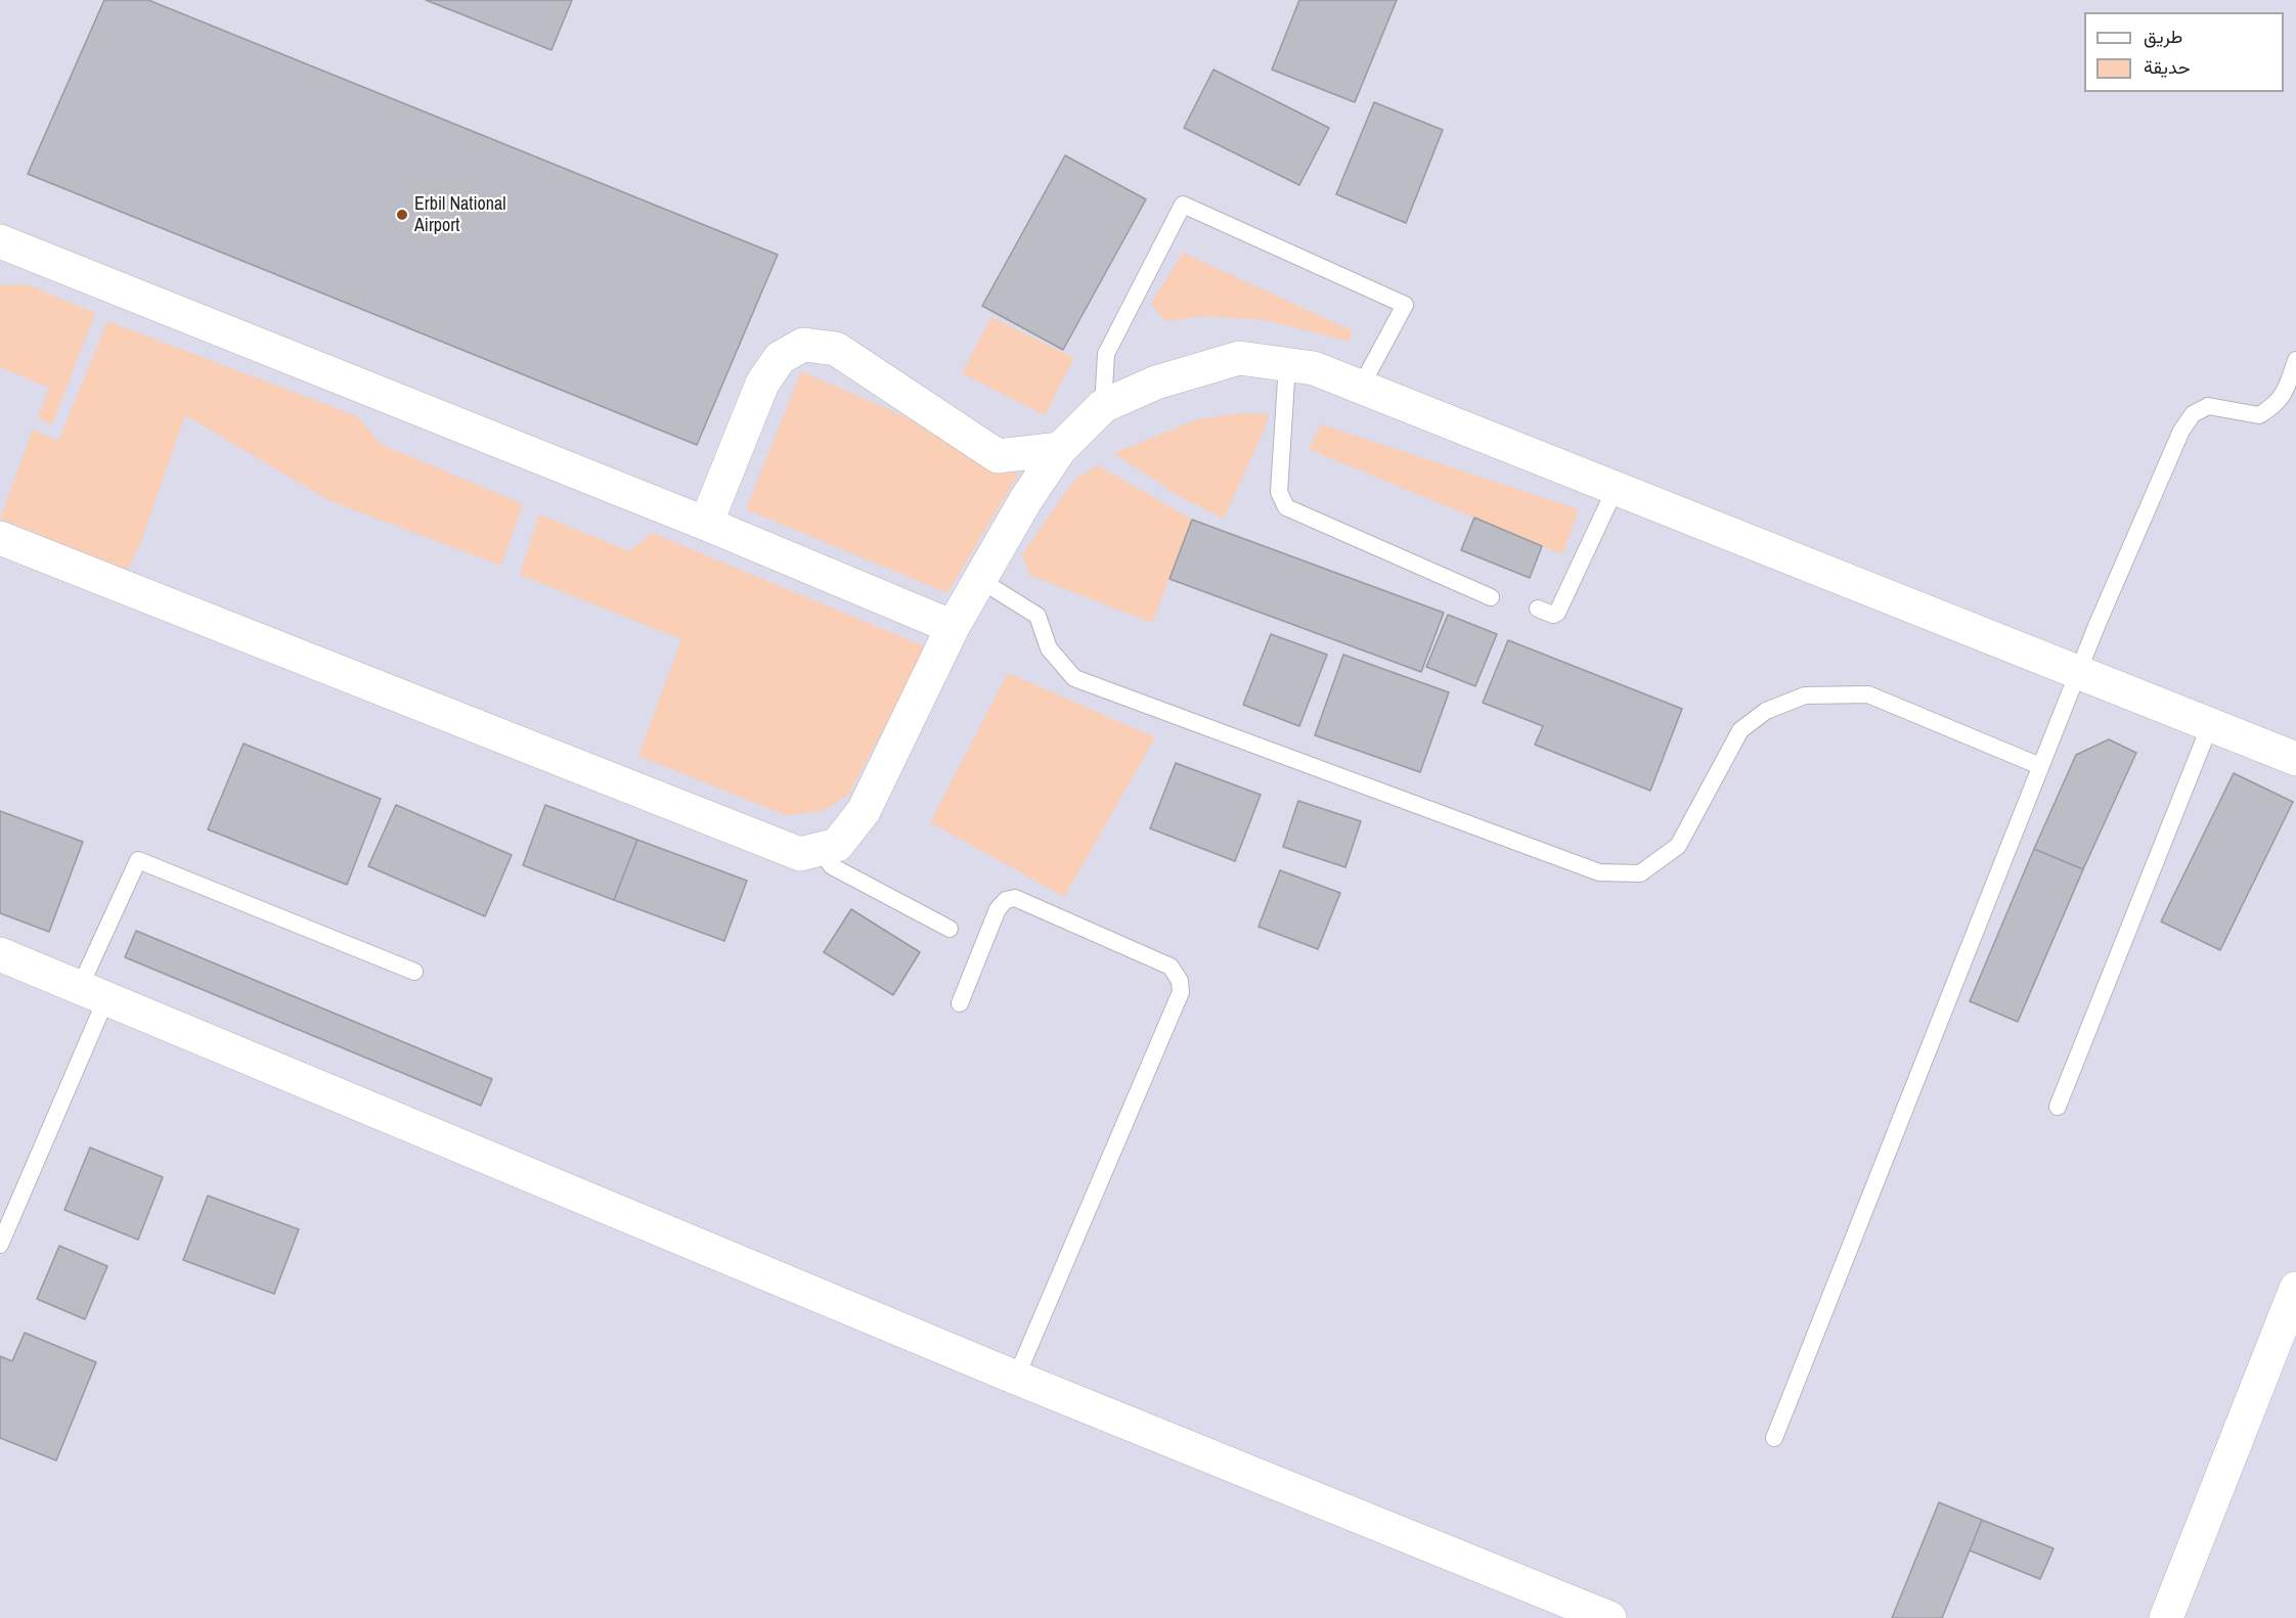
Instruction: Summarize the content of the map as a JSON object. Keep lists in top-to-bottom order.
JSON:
{
  "places": ["Erbil National Airport"],
  "legend": ["طريق", "حديقة"]
}
